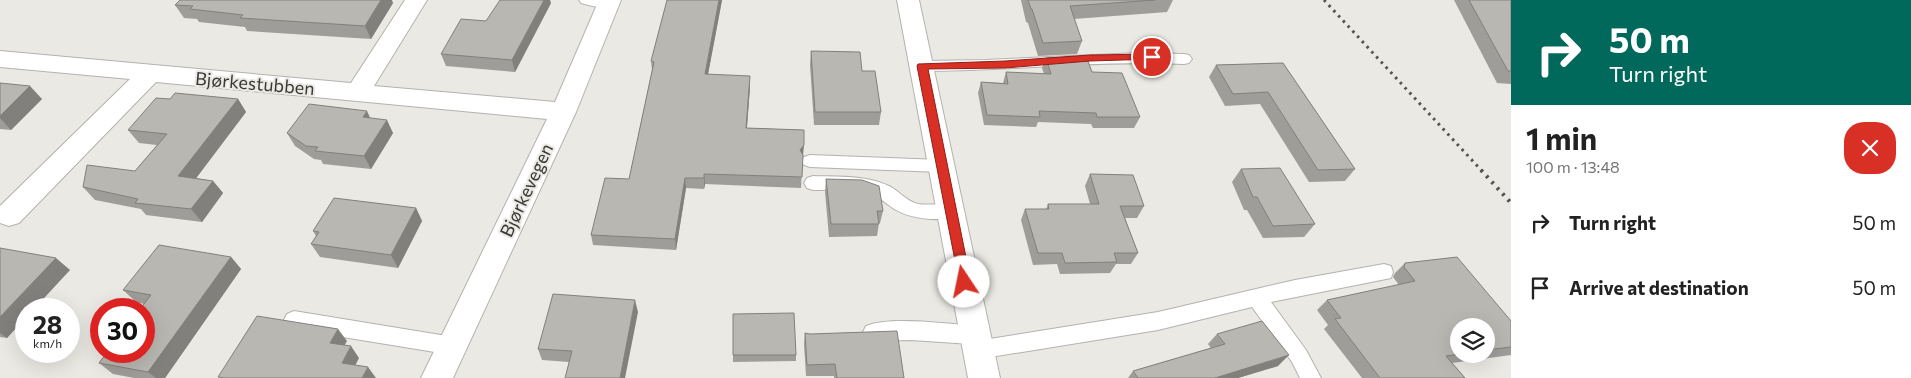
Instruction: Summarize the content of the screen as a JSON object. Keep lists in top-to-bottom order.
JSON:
{
  "streets": {
    "street": ["Bjørkestubben", "Bjørkevegen"]
  },
  "crossings": [
    ["Bjørkestubben", "Bjørkevegen"]
  ],
  "page": {
    "turn": ["50 m", "Turn right"],
    "heading": ["1 min", "100 m · 13:48"],
    "list": [
      {
        "name": "Turn right",
        "value": "50 m"
      },
      {
        "name": "Arrive at destination",
        "value": "50 m"
      }
    ],
    "speed": "28 km/h",
    "limit": "30"
  }
}
